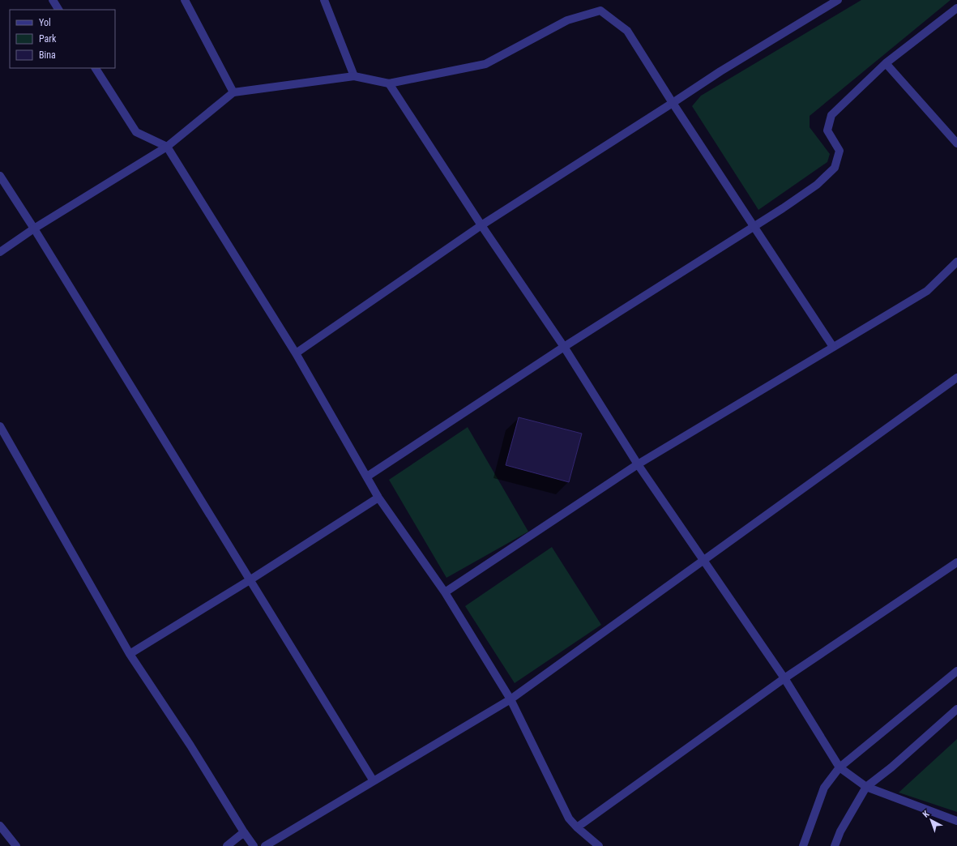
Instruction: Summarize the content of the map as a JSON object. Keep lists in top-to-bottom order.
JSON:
{
  "legend": ["Yol", "Park", "Bina"],
  "north": "top left"
}
